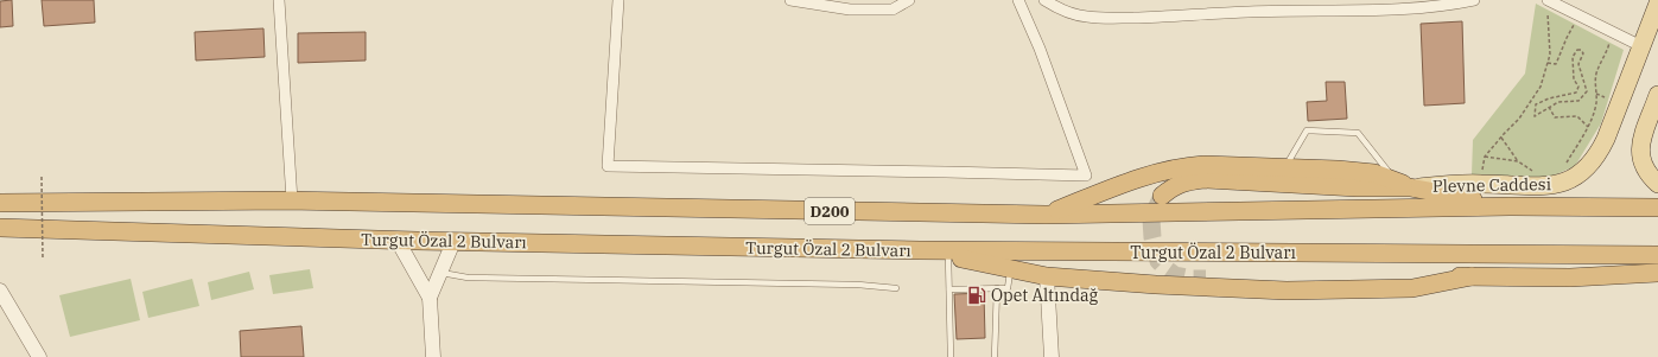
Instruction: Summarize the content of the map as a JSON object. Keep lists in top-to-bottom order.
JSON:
{
  "streets": {
    "highway": ["D200", "Turgut Özal 2 Bulvarı"],
    "main road": ["Plevne Caddesi"]
  },
  "places": {
    "fuel station": ["Opet Altındağ"]
  }
}
